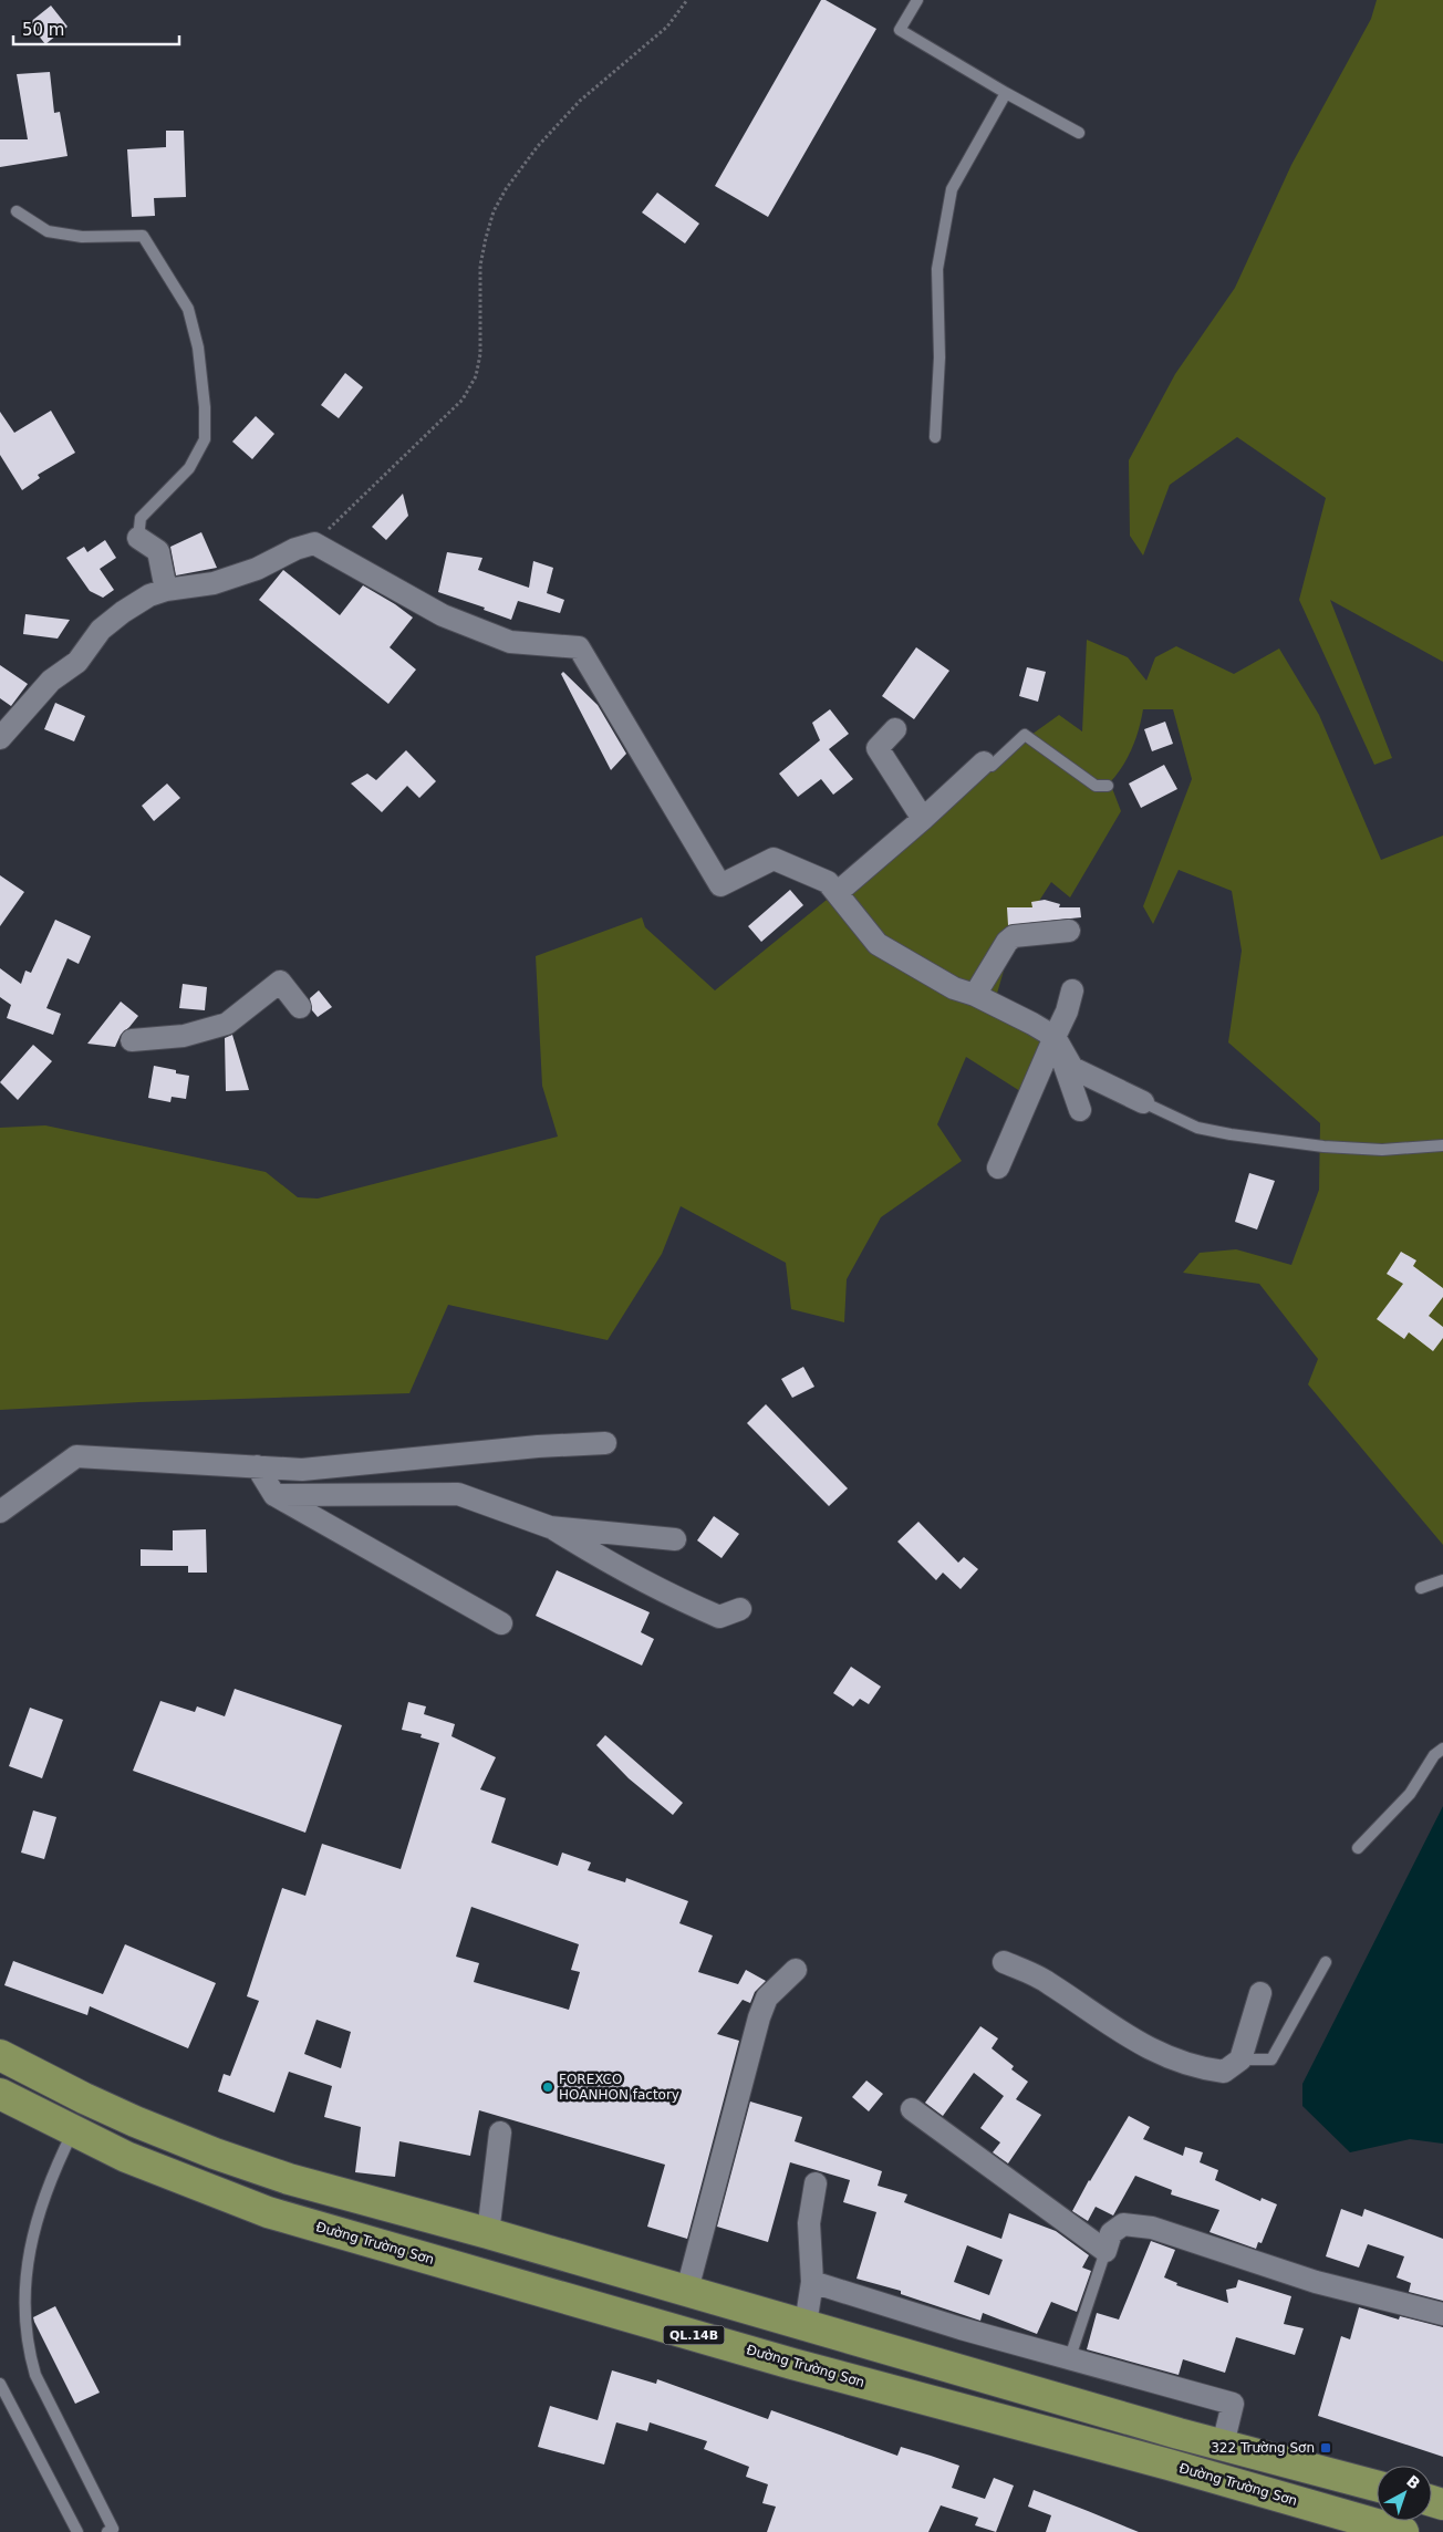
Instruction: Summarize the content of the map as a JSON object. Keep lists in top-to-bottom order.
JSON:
{
  "streets": {
    "highway": ["Đường Trường Sơn", "QL.14B"]
  },
  "places": {
    "other": ["FOREXCO HOANHON factory"],
    "transit": ["322 Trường Sơn"]
  },
  "scale_bar": "50 m",
  "north": "top right"
}
